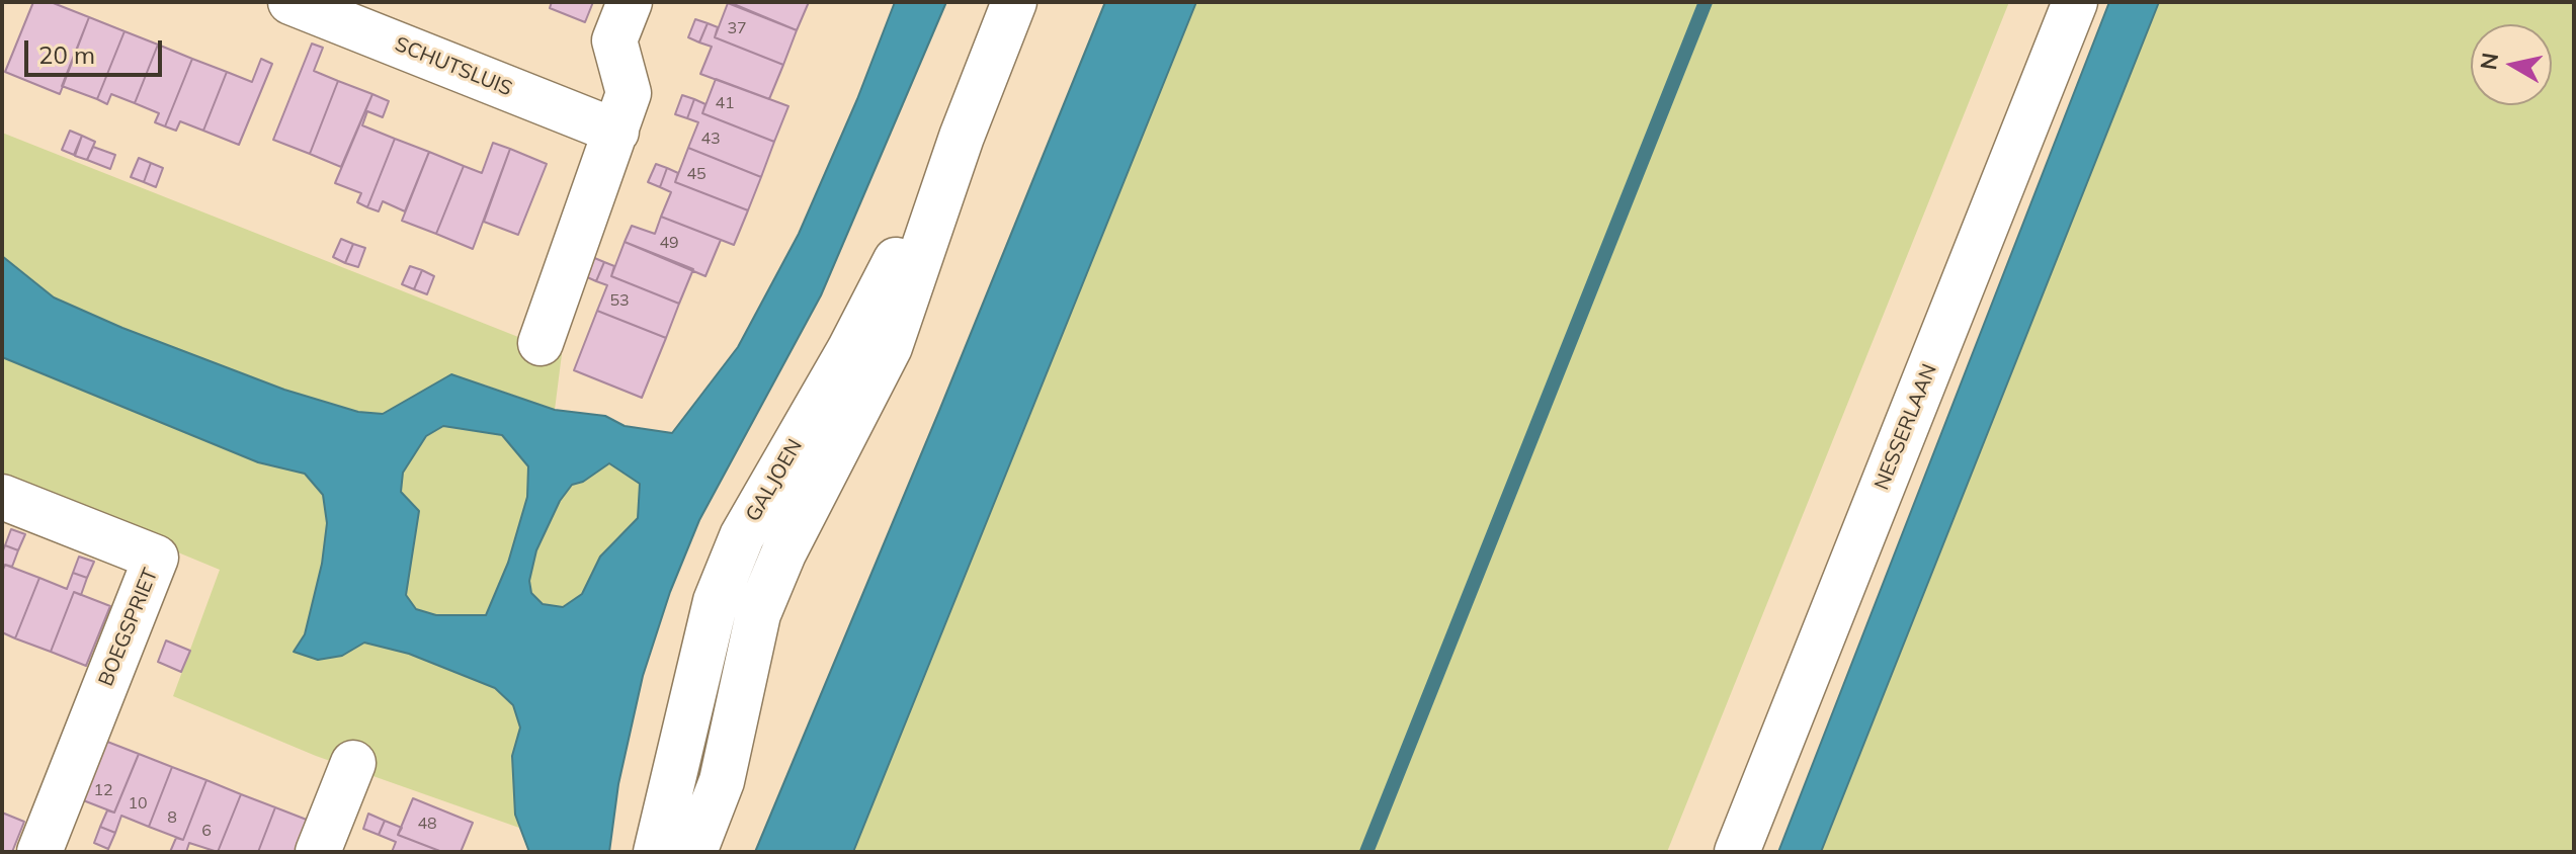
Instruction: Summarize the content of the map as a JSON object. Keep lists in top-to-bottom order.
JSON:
{
  "streets": {
    "street": [
      "SCHUTSLUIS",
      "NESSERLAAN",
      "GALJOEN",
      "BOEGSPRIET"
    ]
  },
  "house_numbers": [
    "37",
    "41",
    "43",
    "45",
    "49",
    "53",
    "12",
    "10",
    "8",
    "48",
    "6"
  ],
  "scale_bar": "20 m",
  "north": "left"
}
